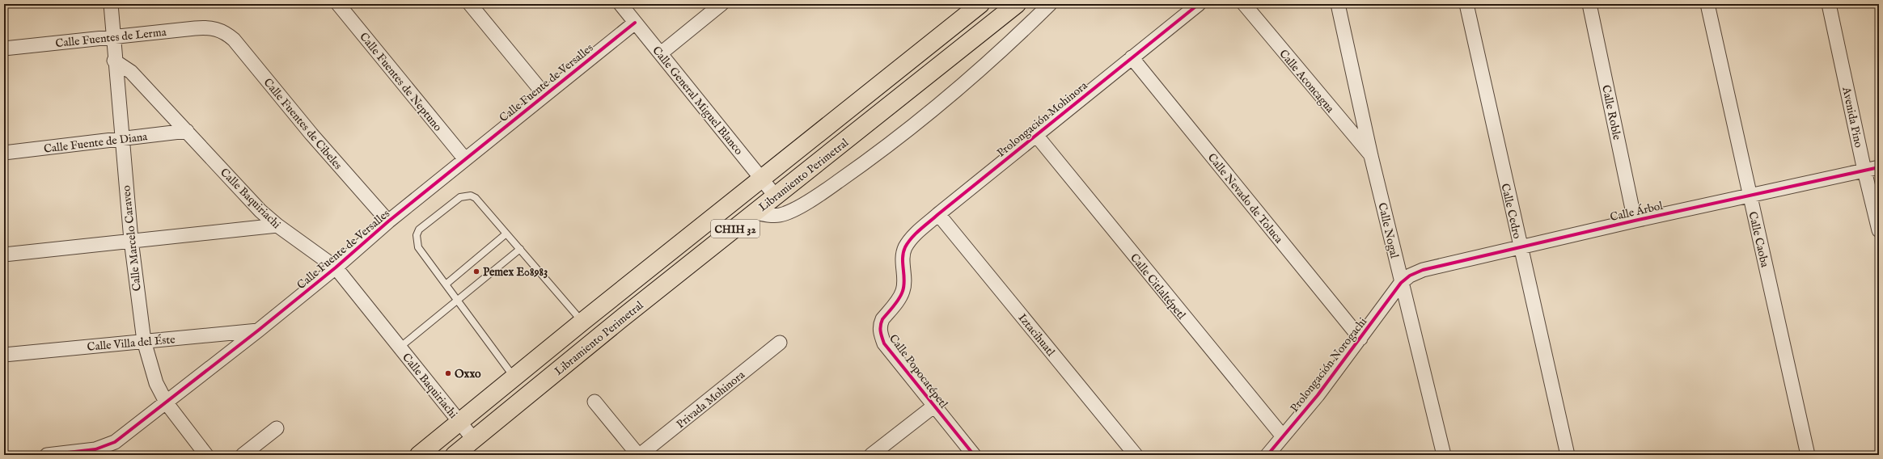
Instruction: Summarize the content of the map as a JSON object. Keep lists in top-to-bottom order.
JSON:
{
  "streets": {
    "main road": ["Libramiento Perimetral", "CHIH 32"],
    "street": [
      "Calle Fuentes de Lerma",
      "Calle Aconcagua",
      "Calle Fuentes de Neptuno",
      "Calle Fuente de Versalles",
      "Calle General Miguel Blanco",
      "Calle Roble",
      "Avenida Pino",
      "Prolongación Mohinora",
      "Calle Fuentes de Cibeles",
      "Calle Fuente de Diana",
      "Calle Baquiriachi",
      "Calle Nevado de Toluca",
      "Calle Cedro",
      "Calle Árbol",
      "Calle Nogal",
      "Calle Marcelo Caraveo",
      "Calle Caoba",
      "Calle Citlaltépetl",
      "Iztacihuatl",
      "Calle Villa del Éste",
      "Prolongación Norogachi",
      "Calle Popocatépetl",
      "Privada Mohinora"
    ]
  },
  "crossings": [
    ["Calle Fuentes de Lerma", "Calle Fuentes de Cibeles"],
    ["Calle Fuentes de Lerma", "Calle Marcelo Caraveo"],
    ["Calle Aconcagua", "Calle Nogal"],
    ["Calle Fuentes de Neptuno", "Calle Fuente de Versalles"],
    ["Calle Fuente de Versalles", "Calle General Miguel Blanco"],
    ["Calle Fuente de Versalles", "Calle Fuentes de Cibeles"],
    ["Calle Fuente de Versalles", "Calle Baquiriachi"],
    ["Calle Fuente de Versalles", "Calle Marcelo Caraveo"],
    ["Calle Fuente de Versalles", "Calle Villa del Éste"],
    ["Calle General Miguel Blanco", "Libramiento Perimetral"],
    ["Calle Roble", "Calle Árbol"],
    ["Avenida Pino", "Calle Árbol"],
    ["Prolongación Mohinora", "Calle Nevado de Toluca"],
    ["Prolongación Mohinora", "Calle Citlaltépetl"],
    ["Prolongación Mohinora", "Iztacihuatl"],
    ["Prolongación Mohinora", "Calle Popocatépetl"],
    ["Calle Fuente de Diana", "Calle Baquiriachi"],
    ["Calle Fuente de Diana", "Calle Marcelo Caraveo"],
    ["Libramiento Perimetral", "Calle Baquiriachi"],
    ["Calle Baquiriachi", "Calle Marcelo Caraveo"],
    ["Calle Nevado de Toluca", "Prolongación Norogachi"],
    ["Calle Cedro", "Calle Árbol"],
    ["Calle Árbol", "Calle Nogal"],
    ["Calle Árbol", "Calle Caoba"],
    ["Calle Árbol", "Prolongación Norogachi"],
    ["Calle Nogal", "Prolongación Norogachi"],
    ["Calle Marcelo Caraveo", "Calle Villa del Éste"],
    ["Calle Citlaltépetl", "Prolongación Norogachi"]
  ],
  "places": ["Pemex E08983", "Oxxo"]
}
